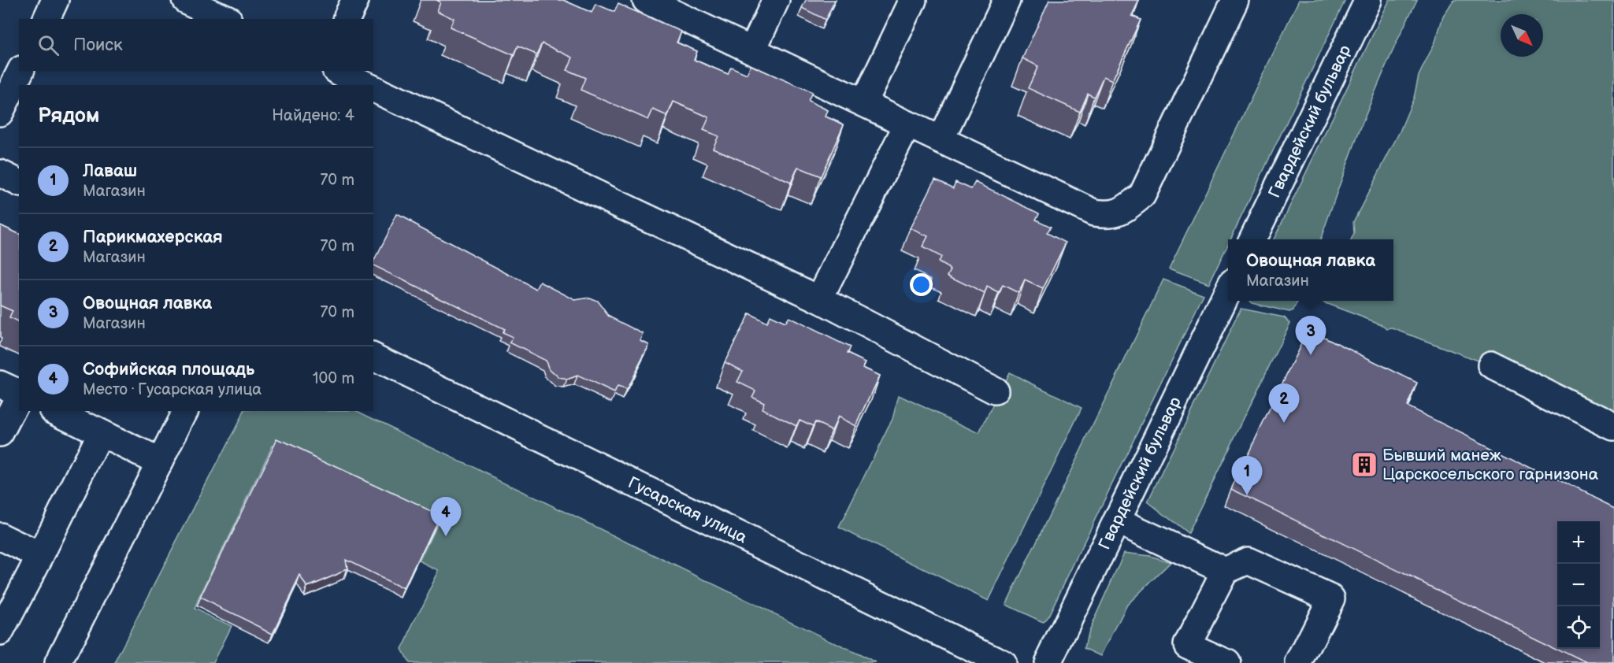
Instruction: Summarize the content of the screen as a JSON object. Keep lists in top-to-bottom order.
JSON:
{
  "streets": {
    "street": ["Гвардейский бульвар", "Гусарская улица"]
  },
  "places": {
    "building": ["Бывший манеж Царскосельского гарнизона"]
  },
  "north": "bottom right",
  "page": {
    "search": "Поиск",
    "heading": ["Рядом", "Найдено: 4"],
    "list": [
      {
        "mark": "1",
        "name": "Лаваш",
        "note": "Магазин",
        "value": "70 m"
      },
      {
        "mark": "2",
        "name": "Парикмахерская",
        "note": "Магазин",
        "value": "70 m"
      },
      {
        "mark": "3",
        "name": "Овощная лавка",
        "note": "Магазин",
        "value": "70 m"
      },
      {
        "mark": "4",
        "name": "Софийская площадь",
        "note": "Место · Гусарская улица",
        "value": "100 m"
      }
    ],
    "popup": ["Овощная лавка", "Магазин"],
    "pins": [
      "3",
      "2",
      "1",
      "4"
    ],
    "map_buttons": ["+", "−"]
  }
}
